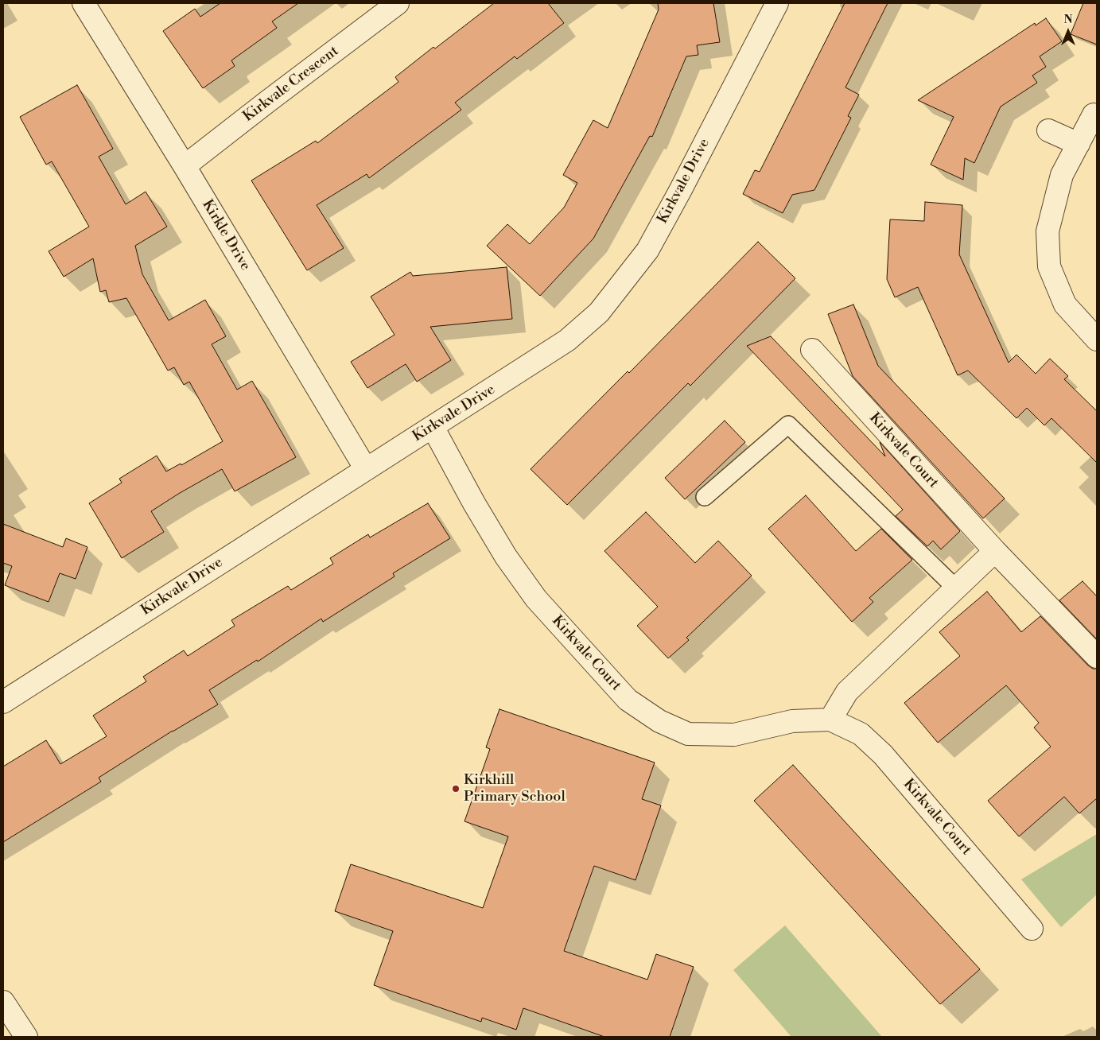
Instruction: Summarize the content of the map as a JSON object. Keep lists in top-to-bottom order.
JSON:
{
  "streets": {
    "street": [
      "Kirkvale Crescent",
      "Kirkvale Drive",
      "Kirkle Drive",
      "Kirkvale Court"
    ]
  },
  "crossings": [
    ["Kirkvale Crescent", "Kirkle Drive"],
    ["Kirkvale Drive", "Kirkle Drive"],
    ["Kirkvale Drive", "Kirkvale Court"]
  ],
  "places": ["Kirkhill Primary School"],
  "north": "top"
}
